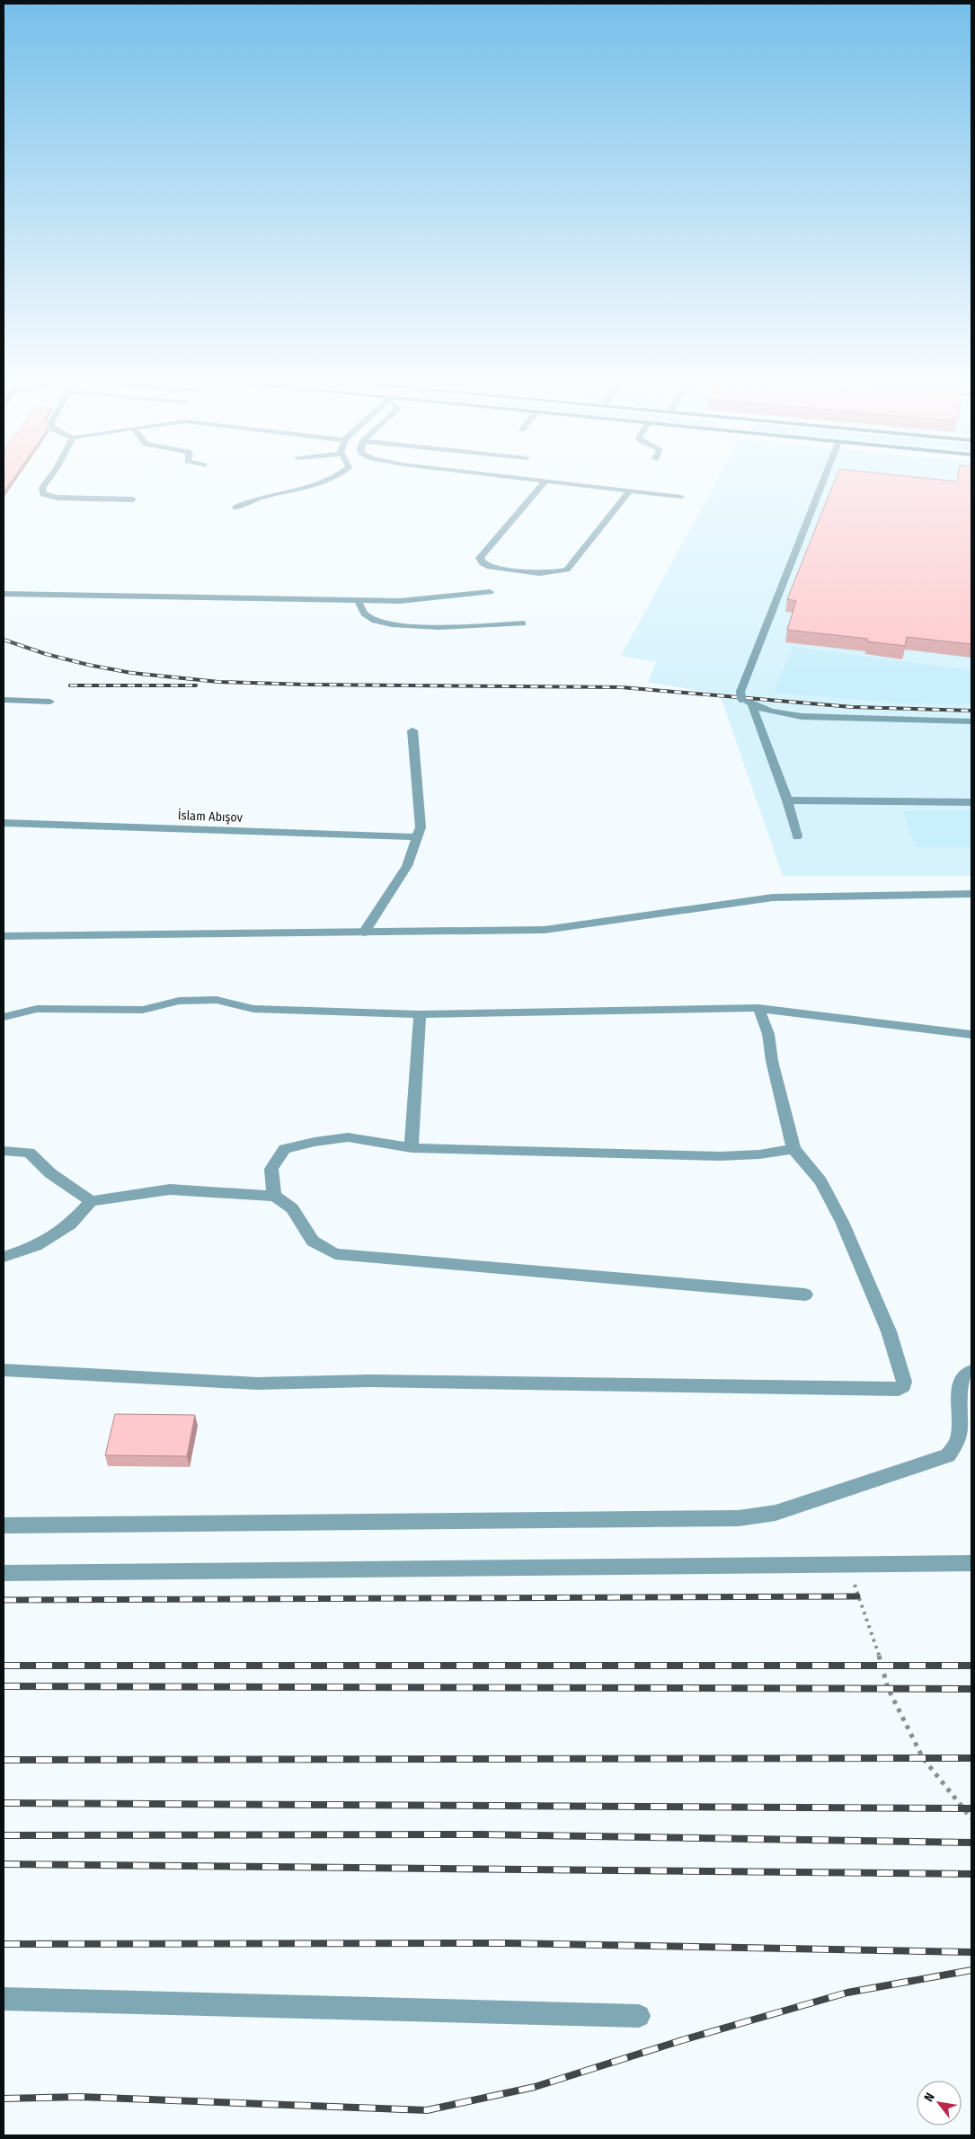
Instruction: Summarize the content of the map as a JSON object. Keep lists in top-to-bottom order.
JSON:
{
  "streets": {
    "street": ["İslam Abışov"]
  },
  "north": "top left"
}
